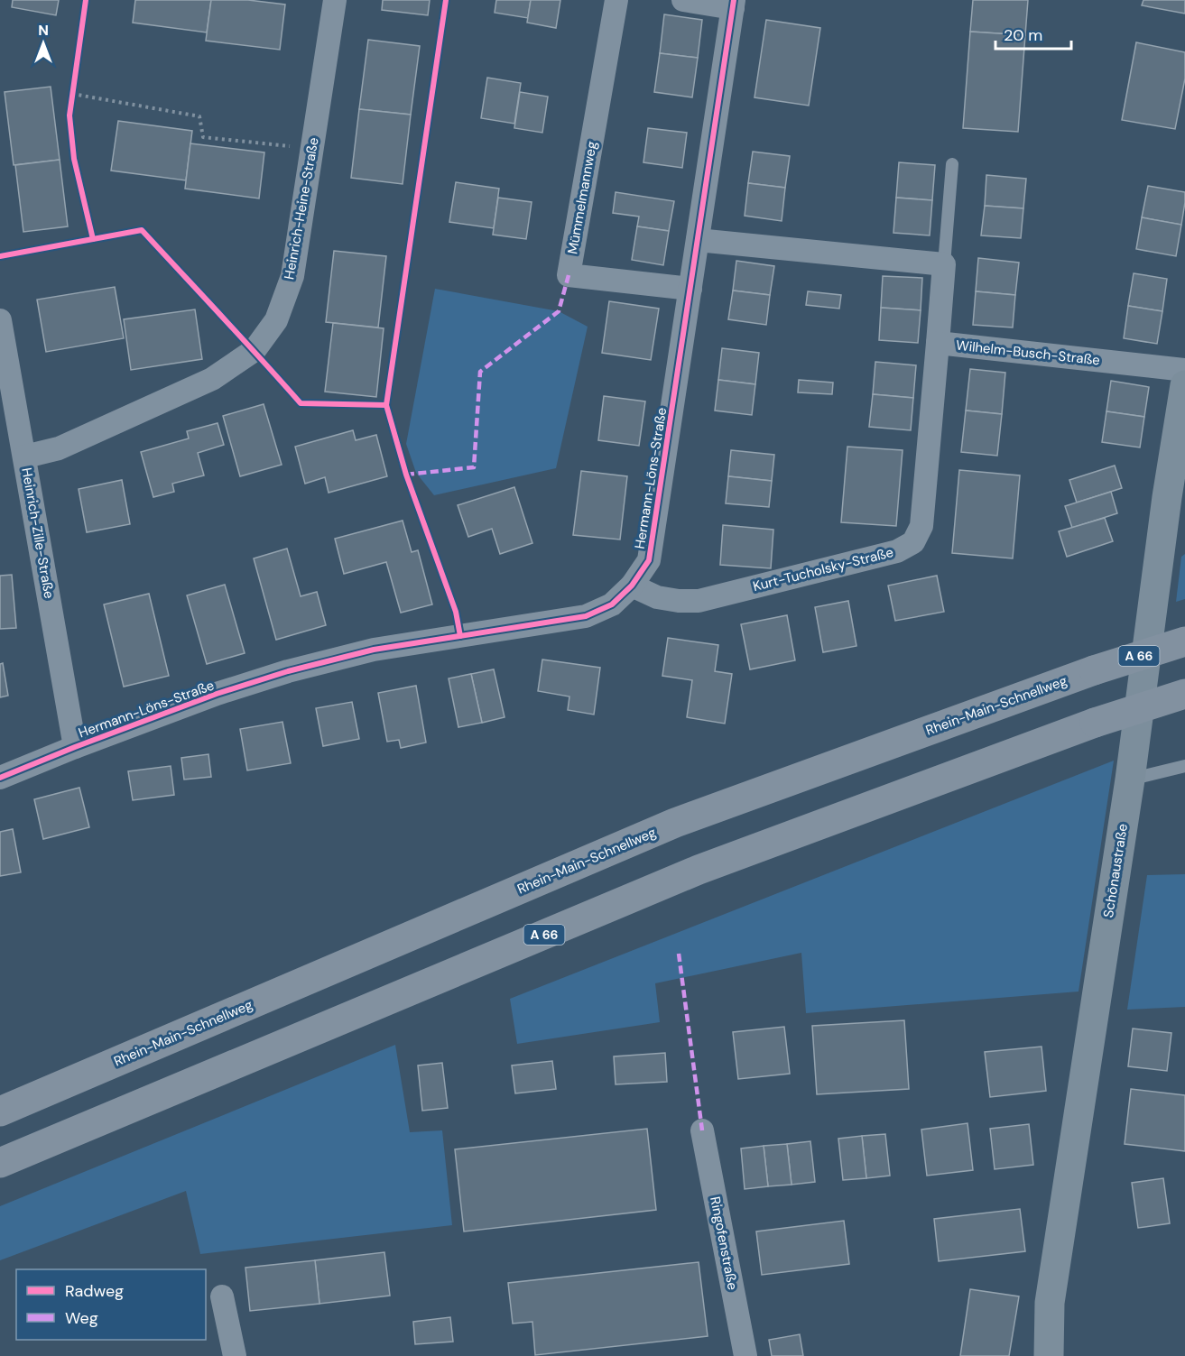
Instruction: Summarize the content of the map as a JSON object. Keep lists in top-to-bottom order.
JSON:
{
  "streets": {
    "highway": ["A 66", "Rhein-Main-Schnellweg"],
    "street": [
      "Mümmelmannweg",
      "Heinrich-Heine-Straße",
      "Wilhelm-Busch-Straße",
      "Hermann-Löns-Straße",
      "Heinrich-Zille-Straße",
      "Kurt-Tucholsky-Straße",
      "Schönaustraße",
      "Ringofenstraße"
    ]
  },
  "crossings": [
    ["Mümmelmannweg", "Hermann-Löns-Straße"],
    ["Heinrich-Heine-Straße", "Heinrich-Zille-Straße"],
    ["Wilhelm-Busch-Straße", "Kurt-Tucholsky-Straße"],
    ["Hermann-Löns-Straße", "Heinrich-Zille-Straße"],
    ["Hermann-Löns-Straße", "Kurt-Tucholsky-Straße"]
  ],
  "legend": ["Radweg", "Weg"],
  "scale_bar": "20 m",
  "north": "top"
}
